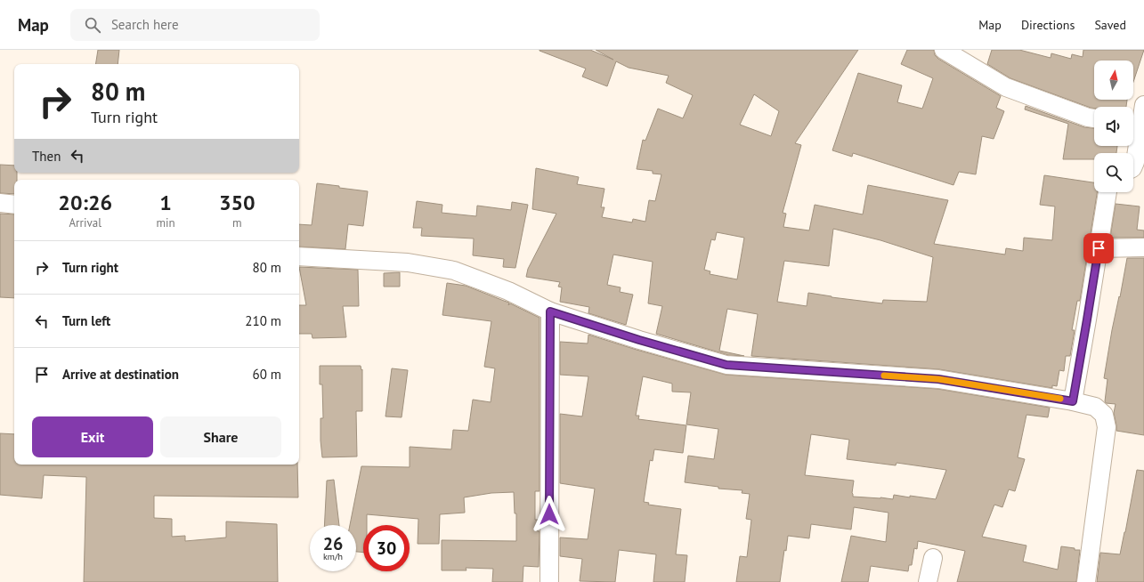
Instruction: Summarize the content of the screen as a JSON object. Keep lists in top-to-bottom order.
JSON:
{
  "north": "top",
  "page": {
    "header": "Map",
    "search": "Search here",
    "nav": ["Map", "Directions", "Saved"],
    "turn": ["80 m", "Turn right"],
    "then": "Then",
    "eta": [
      "20:26",
      "Arrival",
      "1",
      "min",
      "350",
      "m"
    ],
    "list": [
      {
        "name": "Turn right",
        "value": "80 m"
      },
      {
        "name": "Turn left",
        "value": "210 m"
      },
      {
        "name": "Arrive at destination",
        "value": "60 m"
      }
    ],
    "buttons": ["Exit", "Share"],
    "speed": "26 km/h",
    "limit": "30"
  }
}
